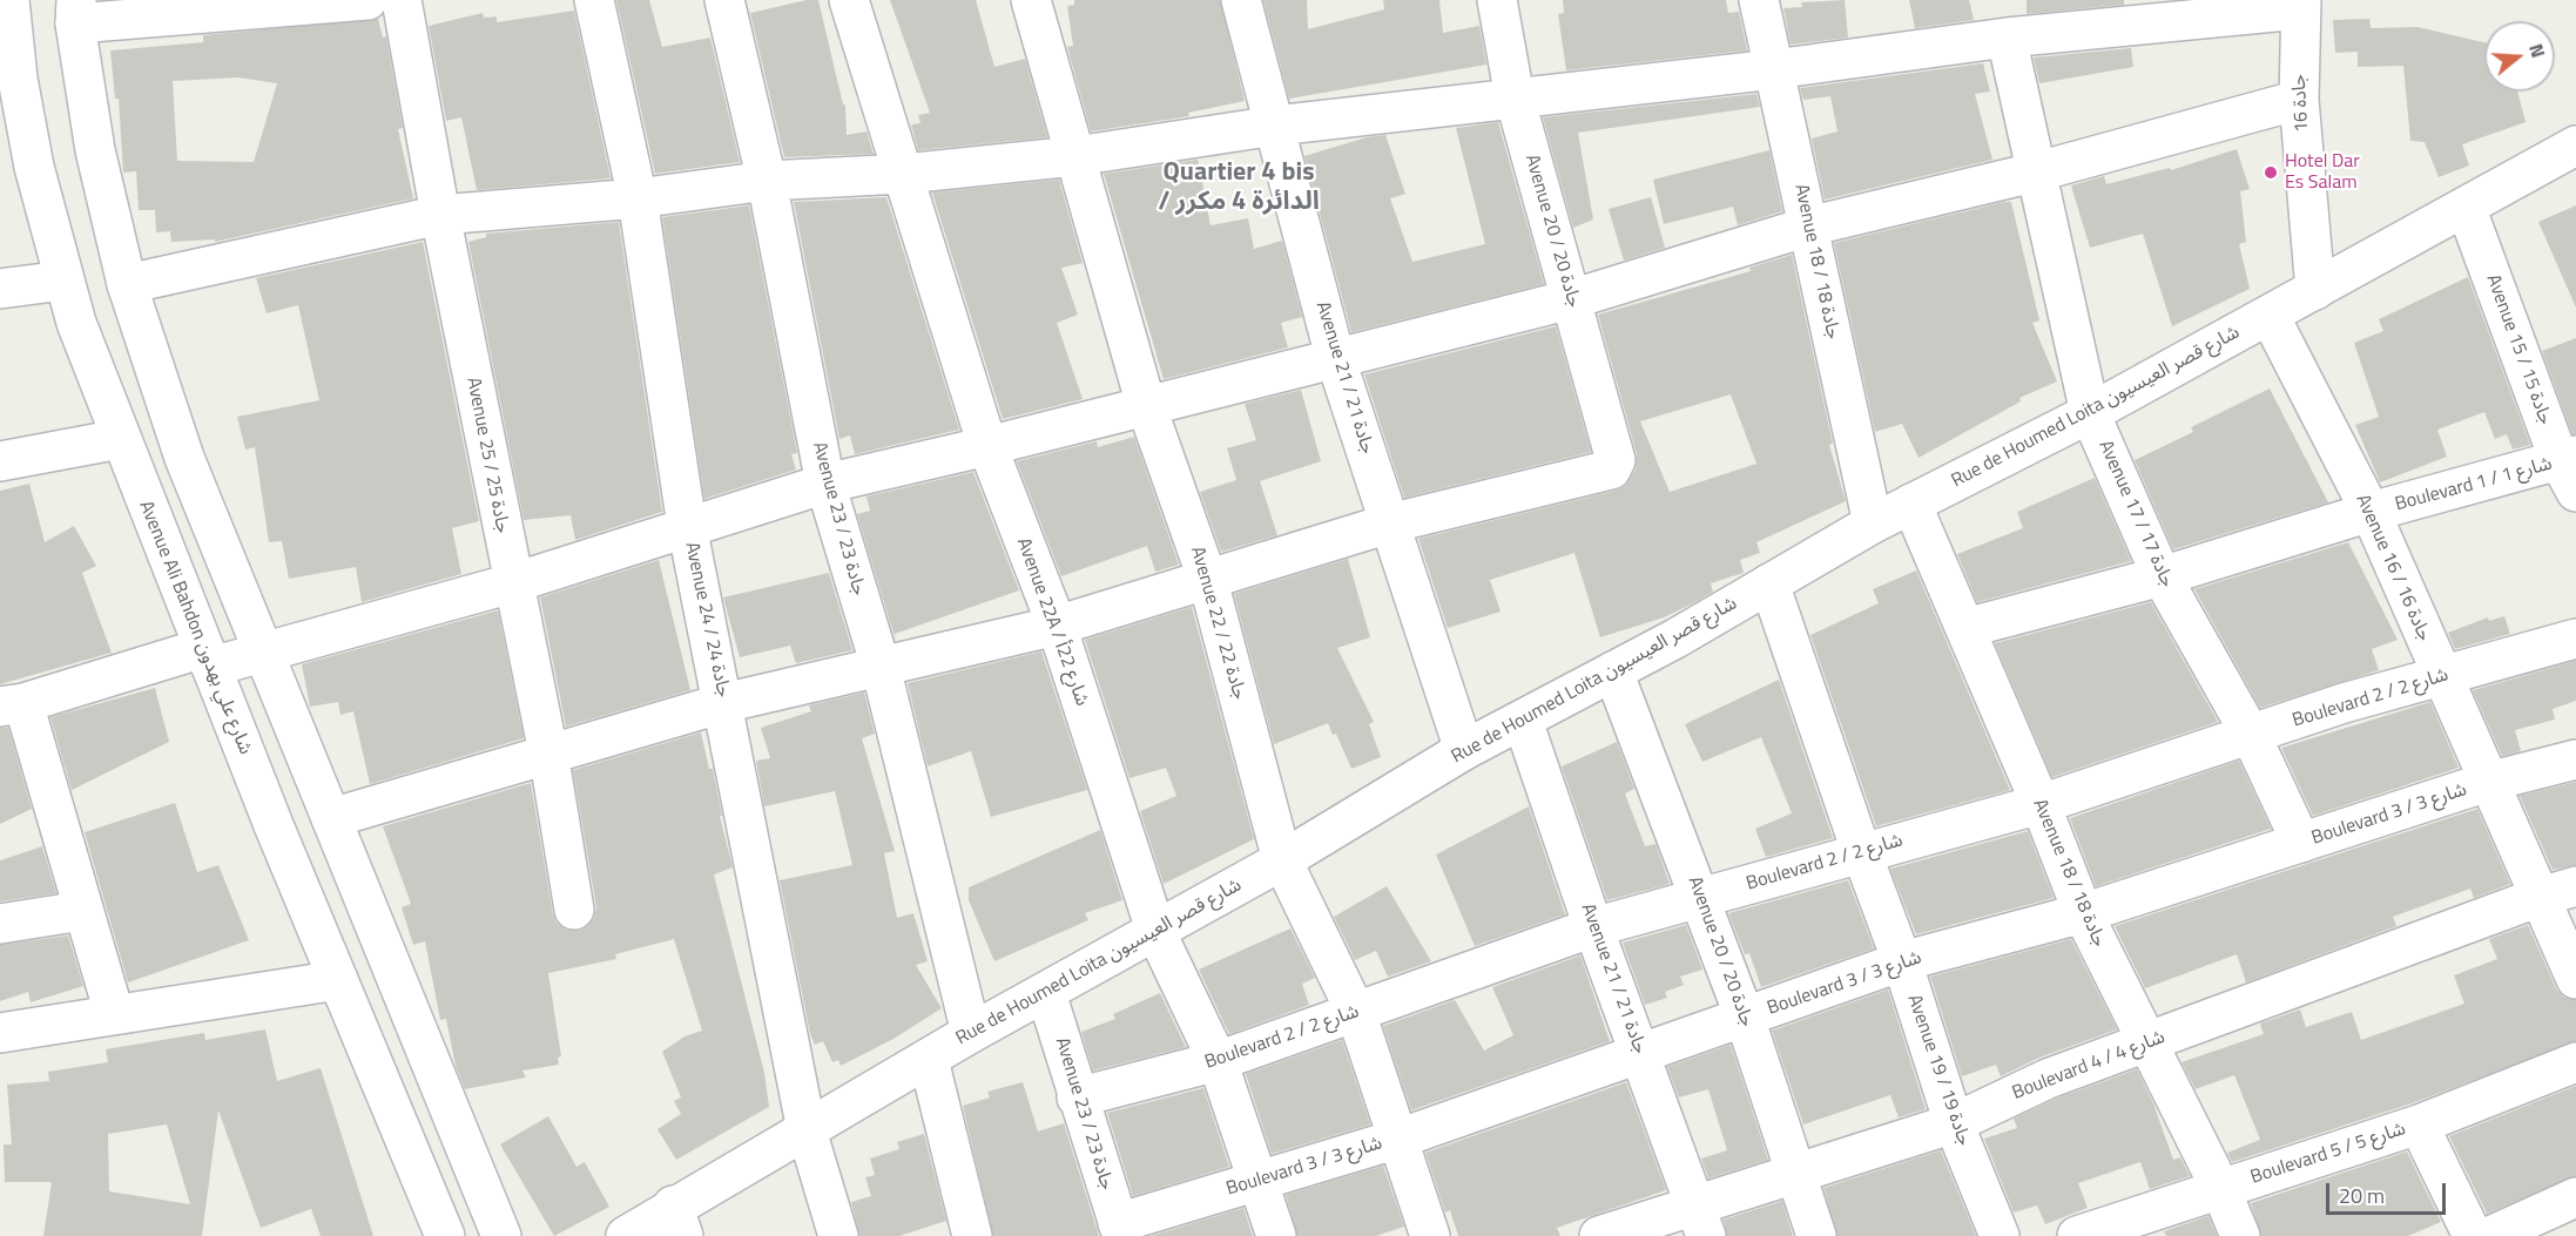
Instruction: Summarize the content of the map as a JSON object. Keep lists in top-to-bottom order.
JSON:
{
  "streets": {
    "street": [
      "جادة 16",
      "Avenue 20 / جادة 20",
      "Avenue 18 / جادة 18",
      "Avenue 15 / جادة 15",
      "Avenue 21 / جادة 21",
      "Rue de Houmed Loita شارع قصر العيسيون",
      "Avenue 25 / جادة 25",
      "Boulevard 1 / شارع 1",
      "Avenue 17 / جادة 17",
      "Avenue 23 / جادة 23",
      "Avenue 16 / جادة 16",
      "Avenue 24 / جادة 24",
      "Avenue 22A / شارع 22أ",
      "Avenue 22 / جادة 22",
      "Avenue Ali Bahdon شارع علي بهدون",
      "Boulevard 2 / شارع 2",
      "Boulevard 3 / شارع 3",
      "Boulevard 4 / شارع 4",
      "Avenue 19 / جادة 19",
      "Boulevard 5 / شارع 5"
    ]
  },
  "crossings": [
    ["جادة 16", "Rue de Houmed Loita شارع قصر العيسيون"],
    ["Avenue 20 / جادة 20", "Avenue 21 / جادة 21"],
    ["Avenue 20 / جادة 20", "Rue de Houmed Loita شارع قصر العيسيون"],
    ["Avenue 20 / جادة 20", "Boulevard 2 / شارع 2"],
    ["Avenue 20 / جادة 20", "Boulevard 3 / شارع 3"],
    ["Avenue 20 / جادة 20", "Boulevard 4 / شارع 4"],
    ["Avenue 18 / جادة 18", "Rue de Houmed Loita شارع قصر العيسيون"],
    ["Avenue 18 / جادة 18", "Boulevard 1 / شارع 1"],
    ["Avenue 18 / جادة 18", "Boulevard 2 / شارع 2"],
    ["Avenue 18 / جادة 18", "Boulevard 3 / شارع 3"],
    ["Avenue 18 / جادة 18", "Boulevard 4 / شارع 4"],
    ["Avenue 18 / جادة 18", "Boulevard 5 / شارع 5"],
    ["Avenue 15 / جادة 15", "Rue de Houmed Loita شارع قصر العيسيون"],
    ["Avenue 15 / جادة 15", "Boulevard 1 / شارع 1"],
    ["Avenue 21 / جادة 21", "Rue de Houmed Loita شارع قصر العيسيون"],
    ["Avenue 21 / جادة 21", "Boulevard 2 / شارع 2"],
    ["Avenue 21 / جادة 21", "Boulevard 3 / شارع 3"],
    ["Avenue 21 / جادة 21", "Boulevard 4 / شارع 4"],
    ["Rue de Houmed Loita شارع قصر العيسيون", "Avenue 17 / جادة 17"],
    ["Rue de Houmed Loita شارع قصر العيسيون", "Avenue 23 / جادة 23"],
    ["Rue de Houmed Loita شارع قصر العيسيون", "Avenue 16 / جادة 16"],
    ["Rue de Houmed Loita شارع قصر العيسيون", "Avenue 24 / جادة 24"],
    ["Rue de Houmed Loita شارع قصر العيسيون", "Avenue 22A / شارع 22أ"],
    ["Rue de Houmed Loita شارع قصر العيسيون", "Avenue 22 / جادة 22"],
    ["Rue de Houmed Loita شارع قصر العيسيون", "Avenue 19 / جادة 19"],
    ["Boulevard 1 / شارع 1", "Avenue 17 / جادة 17"],
    ["Boulevard 1 / شارع 1", "Avenue 16 / جادة 16"],
    ["Avenue 17 / جادة 17", "Boulevard 2 / شارع 2"],
    ["Avenue 17 / جادة 17", "Boulevard 3 / شارع 3"],
    ["Avenue 23 / جادة 23", "Boulevard 2 / شارع 2"],
    ["Avenue 23 / جادة 23", "Boulevard 3 / شارع 3"],
    ["Avenue 16 / جادة 16", "Boulevard 2 / شارع 2"],
    ["Avenue 16 / جادة 16", "Boulevard 3 / شارع 3"],
    ["Avenue 16 / جادة 16", "Boulevard 4 / شارع 4"],
    ["Avenue 22A / شارع 22أ", "Boulevard 2 / شارع 2"],
    ["Avenue 22A / شارع 22أ", "Boulevard 3 / شارع 3"],
    ["Avenue 22 / جادة 22", "Boulevard 2 / شارع 2"],
    ["Avenue 22 / جادة 22", "Boulevard 3 / شارع 3"],
    ["Boulevard 2 / شارع 2", "Avenue 19 / جادة 19"],
    ["Boulevard 3 / شارع 3", "Avenue 19 / جادة 19"],
    ["Boulevard 4 / شارع 4", "Avenue 19 / جادة 19"]
  ],
  "districts": ["Quartier 4 bis / الدائرة 4 مكرر"],
  "places": ["Hotel Dar Es Salam"],
  "scale_bar": "20 m",
  "north": "right"
}
